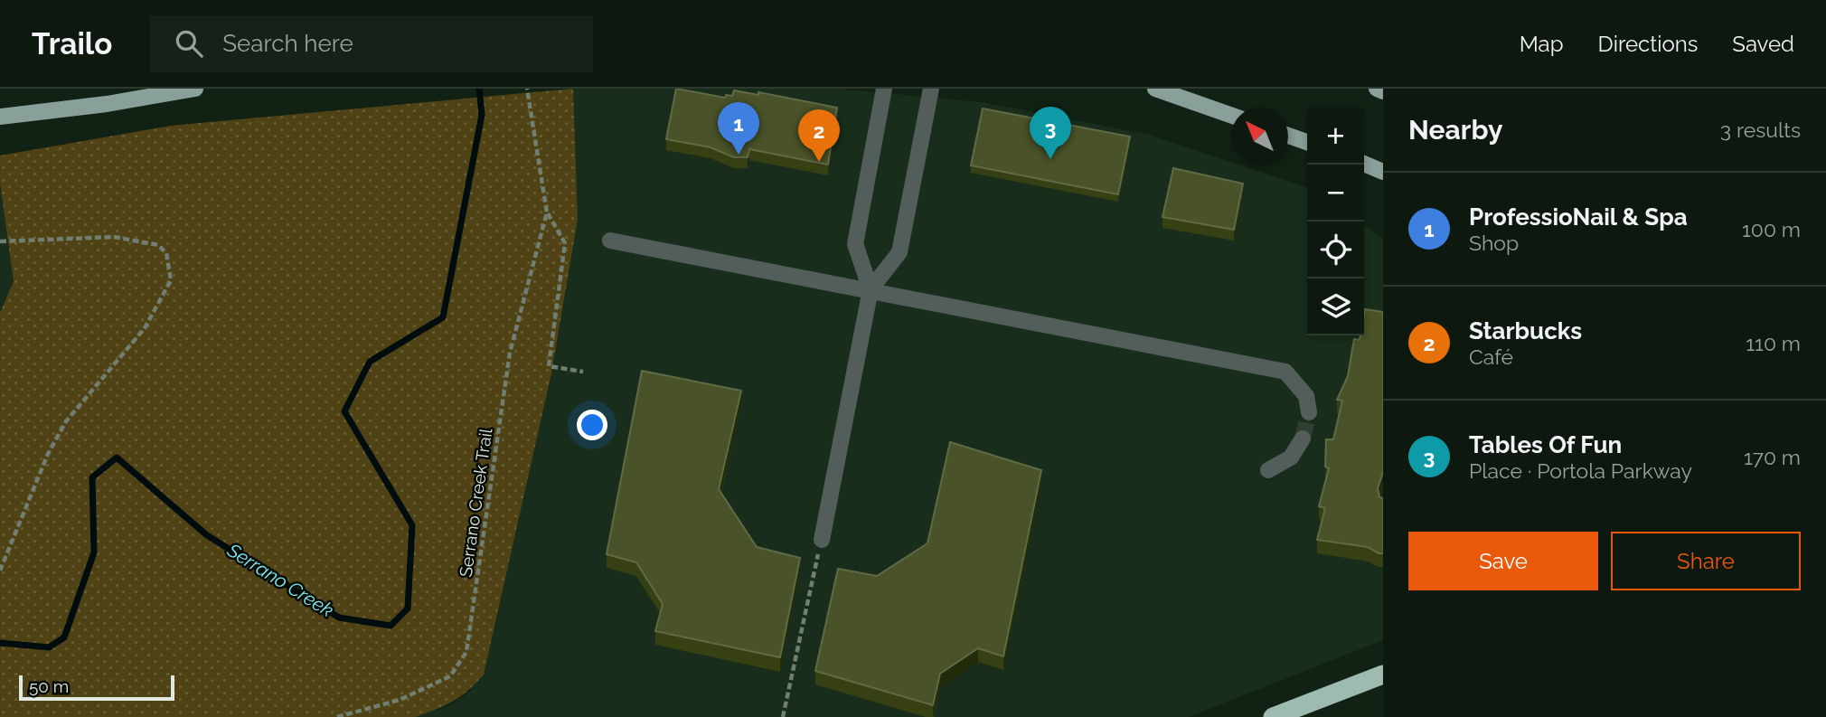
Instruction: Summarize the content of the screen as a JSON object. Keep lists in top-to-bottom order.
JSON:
{
  "streets": {
    "path": ["Serrano Creek Trail"]
  },
  "water": ["Serrano Creek"],
  "scale_bar": "50 m",
  "north": "top left",
  "page": {
    "header": "Trailo",
    "search": "Search here",
    "nav": ["Map", "Directions", "Saved"],
    "heading": ["Nearby", "3 results"],
    "pins": ["1", "3", "2"],
    "map_buttons": ["+", "−"],
    "list": [
      {
        "mark": "1",
        "name": "ProfessioNail & Spa",
        "note": "Shop",
        "value": "100 m"
      },
      {
        "mark": "2",
        "name": "Starbucks",
        "note": "Café",
        "value": "110 m"
      },
      {
        "mark": "3",
        "name": "Tables Of Fun",
        "note": "Place · Portola Parkway",
        "value": "170 m"
      }
    ],
    "buttons": ["Save", "Share"],
    "scale": "50 m"
  }
}
